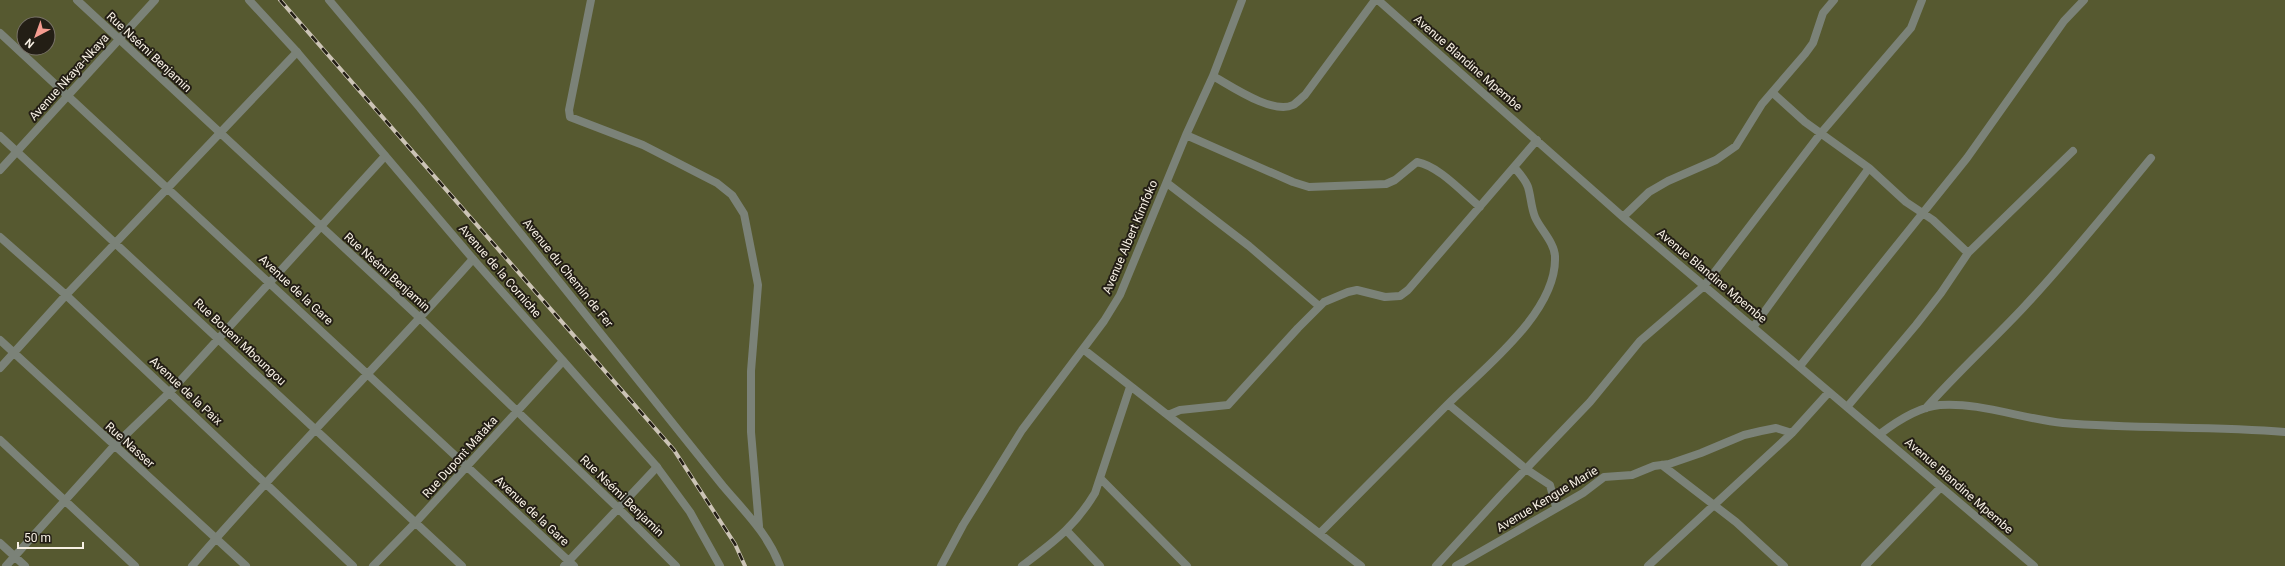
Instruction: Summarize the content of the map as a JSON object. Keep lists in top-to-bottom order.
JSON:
{
  "streets": {
    "street": [
      "Rue Nsémi Benjamin",
      "Avenue Blandine Mpembe",
      "Avenue Nkaya-Nkaya",
      "Avenue Albert Kimfoko",
      "Avenue de la Corniche",
      "Avenue du Chemin de Fer",
      "Avenue de la Gare",
      "Rue Boueni Mboungou",
      "Avenue de la Paix",
      "Rue Nasser",
      "Rue Dupont Mataka",
      "Avenue Kengue Marie"
    ]
  },
  "crossings": [
    ["Rue Nsémi Benjamin", "Avenue Nkaya-Nkaya"],
    ["Rue Nsémi Benjamin", "Rue Dupont Mataka"],
    ["Avenue Nkaya-Nkaya", "Avenue de la Gare"],
    ["Avenue Nkaya-Nkaya", "Rue Boueni Mboungou"],
    ["Avenue de la Corniche", "Rue Dupont Mataka"],
    ["Avenue de la Gare", "Rue Dupont Mataka"],
    ["Rue Boueni Mboungou", "Rue Dupont Mataka"]
  ],
  "scale_bar": "50 m",
  "north": "bottom left"
}
